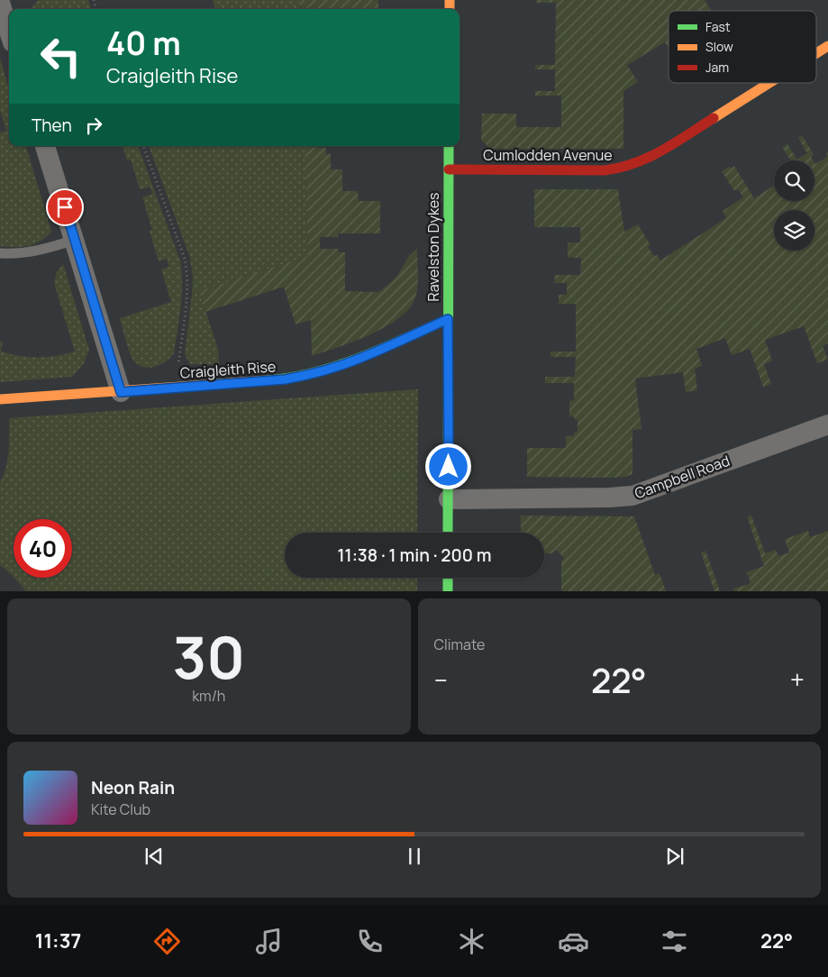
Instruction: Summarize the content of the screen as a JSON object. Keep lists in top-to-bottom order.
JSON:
{
  "streets": {
    "street": [
      "Cumlodden Avenue",
      "Ravelston Dykes",
      "Craigleith Rise",
      "Campbell Road"
    ]
  },
  "crossings": [
    ["Cumlodden Avenue", "Ravelston Dykes"],
    ["Ravelston Dykes", "Craigleith Rise"],
    ["Ravelston Dykes", "Campbell Road"]
  ],
  "legend": ["Fast", "Slow", "Jam"],
  "page": {
    "turn": ["40 m", "Craigleith Rise"],
    "then": "Then",
    "limit": "40",
    "trip": "11:38 · 1 min · 200 m",
    "tile": [
      ["30", "km/h"],
      "Climate"
    ],
    "heat": ["−", "22°", "+"],
    "song": ["Neon Rain", "Kite Club"],
    "tabs": ["11:37", "22°"]
  }
}
